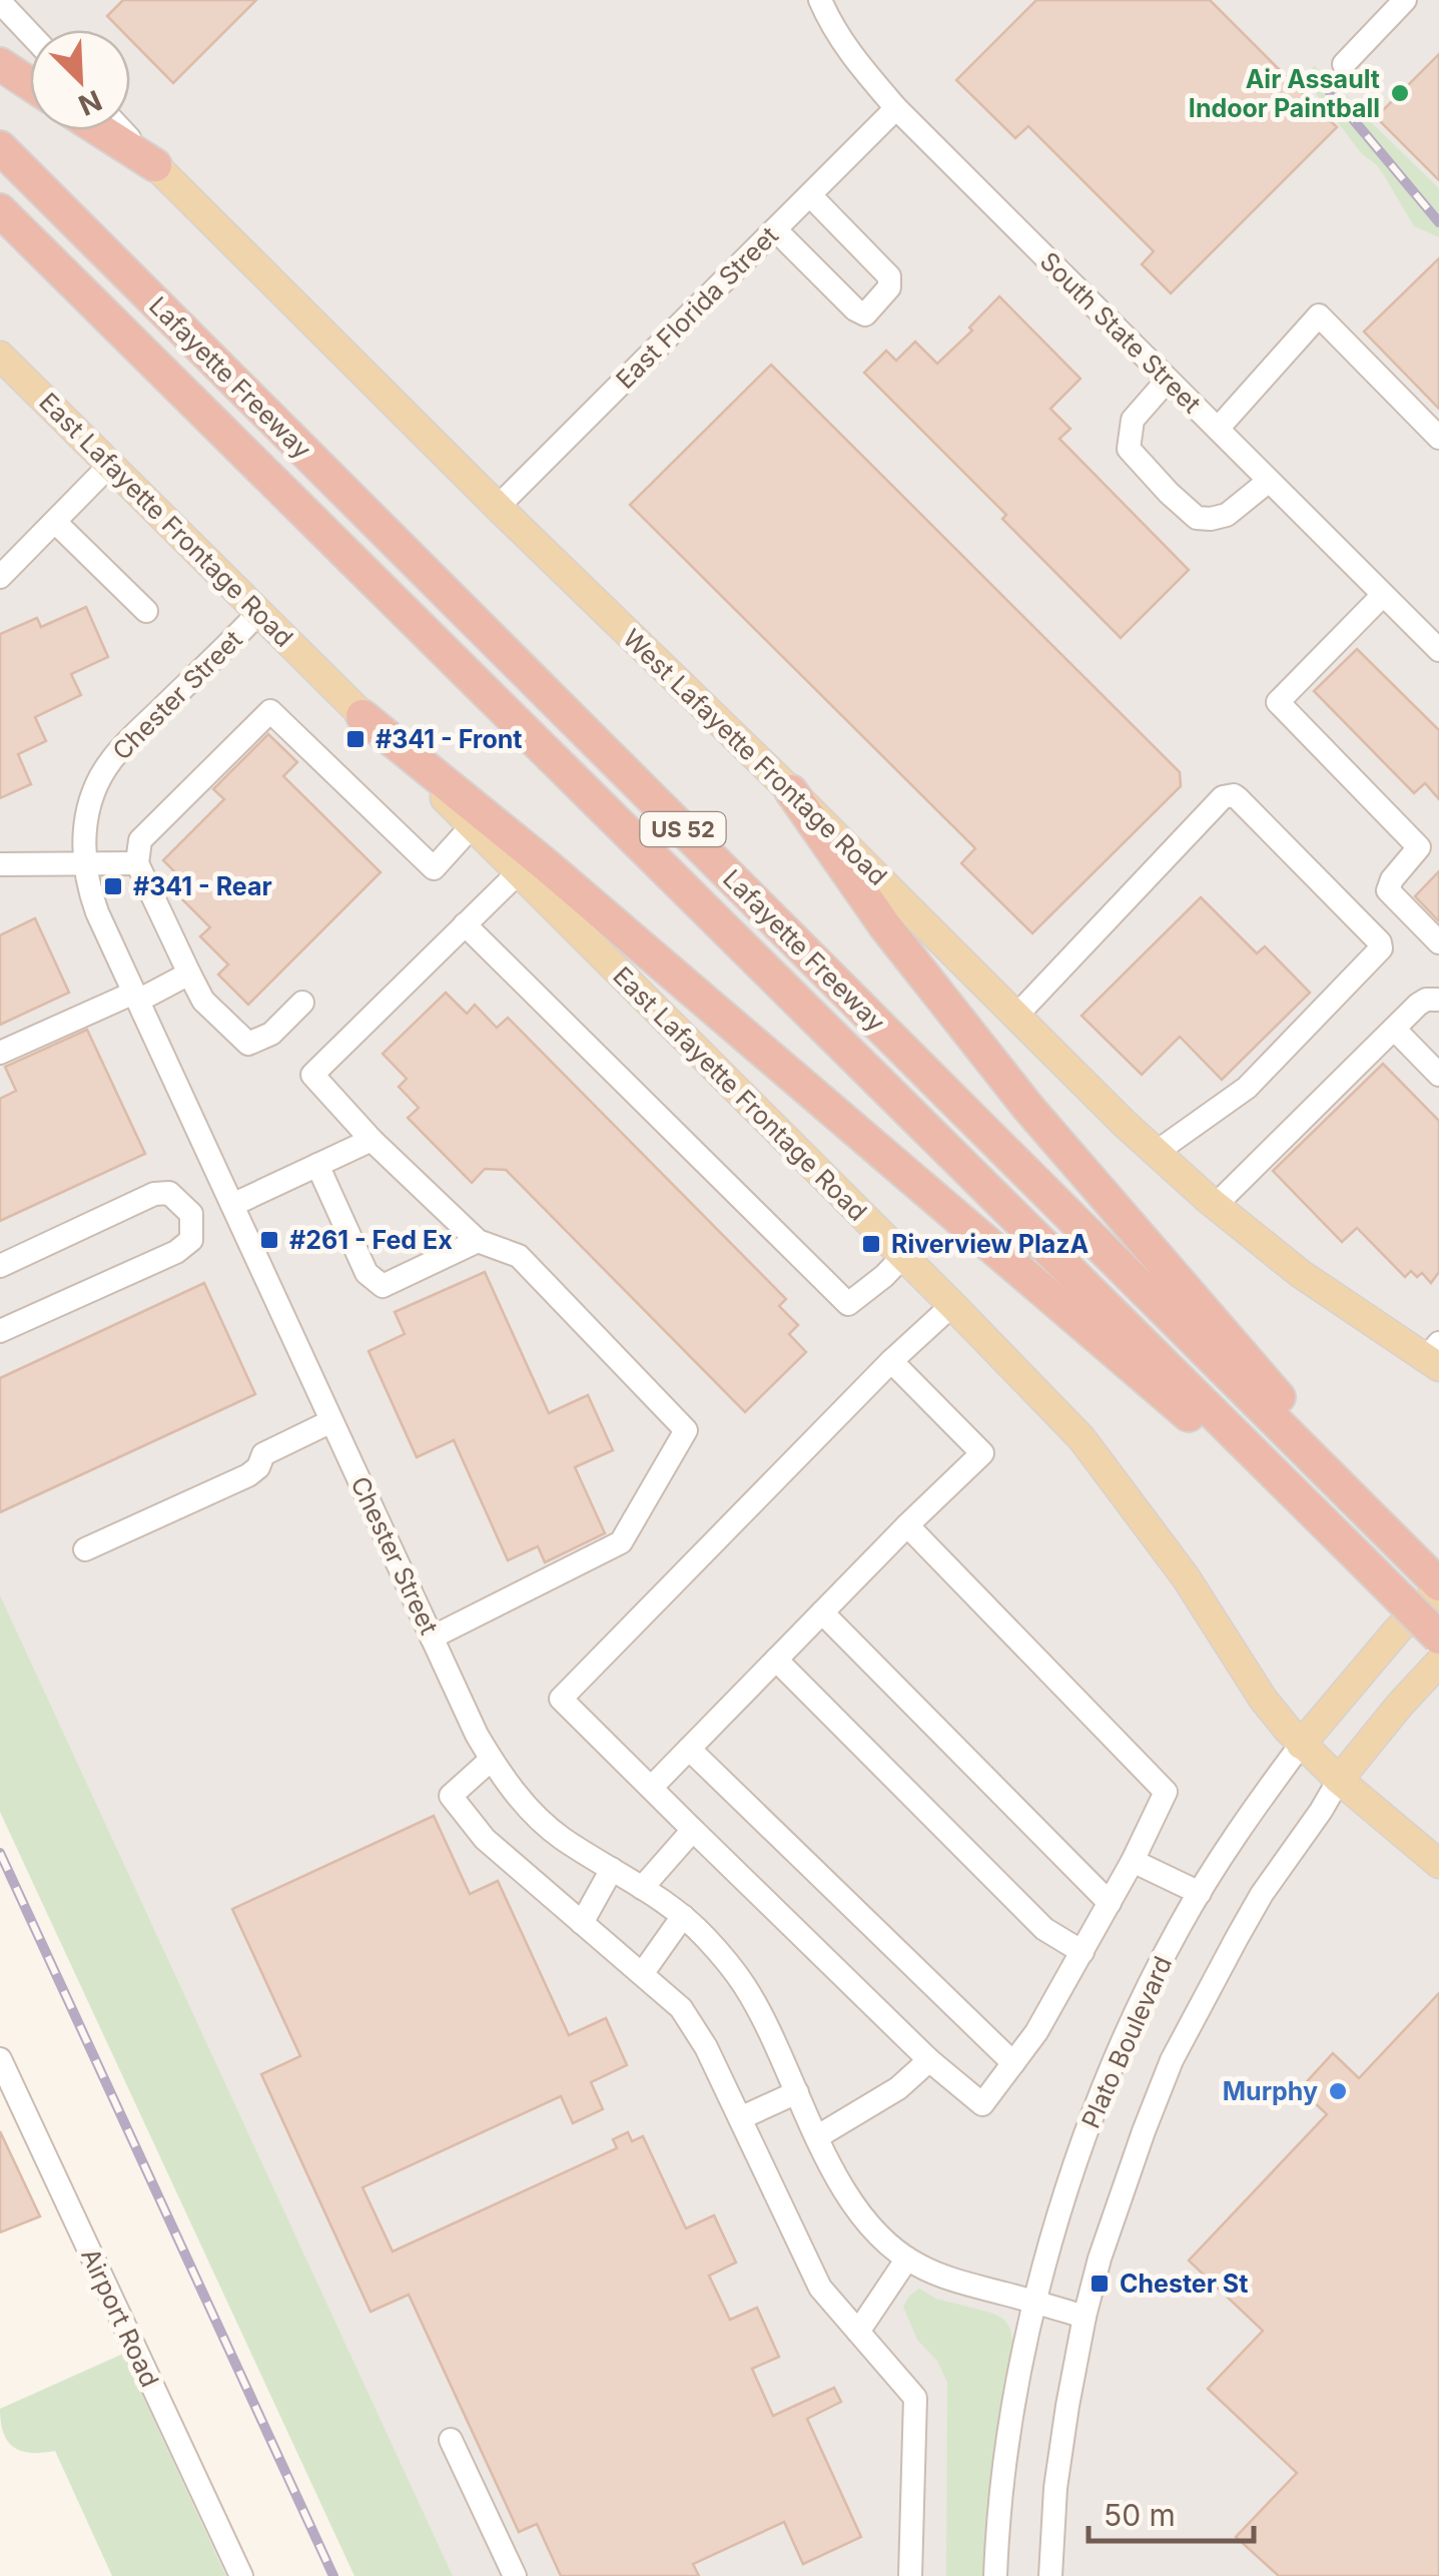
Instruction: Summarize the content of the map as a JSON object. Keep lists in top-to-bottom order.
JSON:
{
  "streets": {
    "highway": ["Lafayette Freeway", "US 52"],
    "main road": ["East Lafayette Frontage Road", "West Lafayette Frontage Road", "Plato Boulevard"],
    "street": [
      "East Florida Street",
      "South State Street",
      "Chester Street",
      "Airport Road"
    ]
  },
  "crossings": [
    ["East Florida Street", "South State Street"],
    ["East Florida Street", "West Lafayette Frontage Road"],
    ["Lafayette Freeway", "Plato Boulevard"],
    ["East Lafayette Frontage Road", "Chester Street"],
    ["East Lafayette Frontage Road", "Plato Boulevard"],
    ["Chester Street", "Plato Boulevard"]
  ],
  "places": {
    "other": ["Air Assault Indoor Paintball", "Murphy"],
    "transit": [
      "#341 - Front",
      "#341 - Rear",
      "#261 - Fed Ex",
      "Riverview PlazA",
      "Chester St"
    ]
  },
  "scale_bar": "50 m",
  "north": "bottom right"
}
